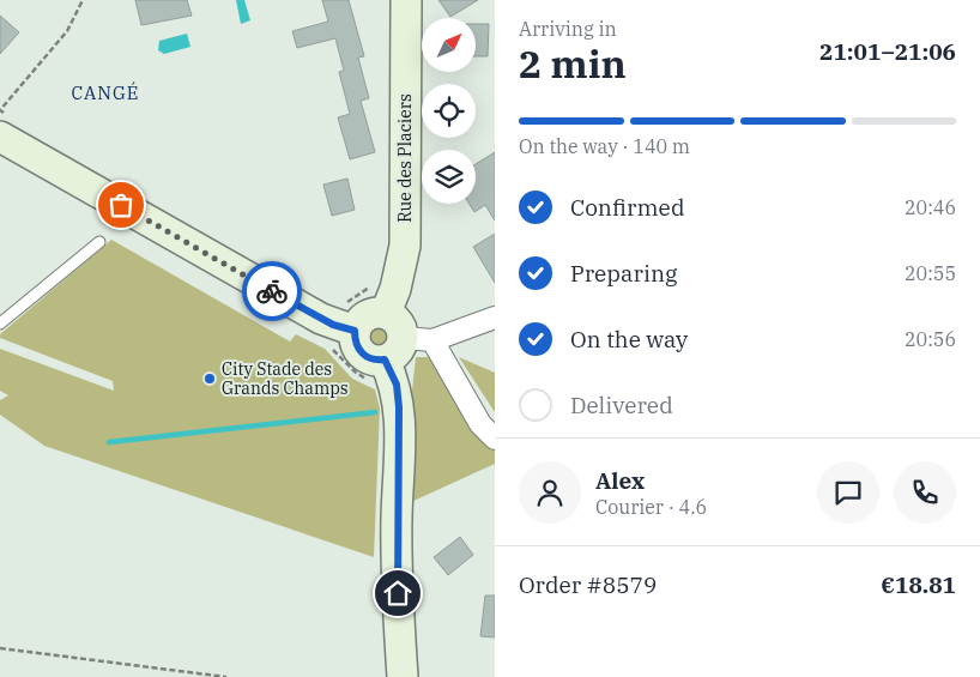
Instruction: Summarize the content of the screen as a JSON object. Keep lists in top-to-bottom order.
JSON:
{
  "streets": {
    "street": ["Rue des Placiers"]
  },
  "districts": ["CANGÉ"],
  "places": ["City Stade des Grands Champs"],
  "north": "top right",
  "page": {
    "heading": ["2 min", "Arriving in", "21:01–21:06"],
    "panel": [
      "Alex",
      "Courier · 4.6",
      "Order #8579",
      "€18.81"
    ],
    "bar": "On the way · 140 m",
    "list": [
      ["Confirmed", "20:46"],
      ["Preparing", "20:55"],
      ["On the way", "20:56"],
      "Delivered"
    ]
  }
}
